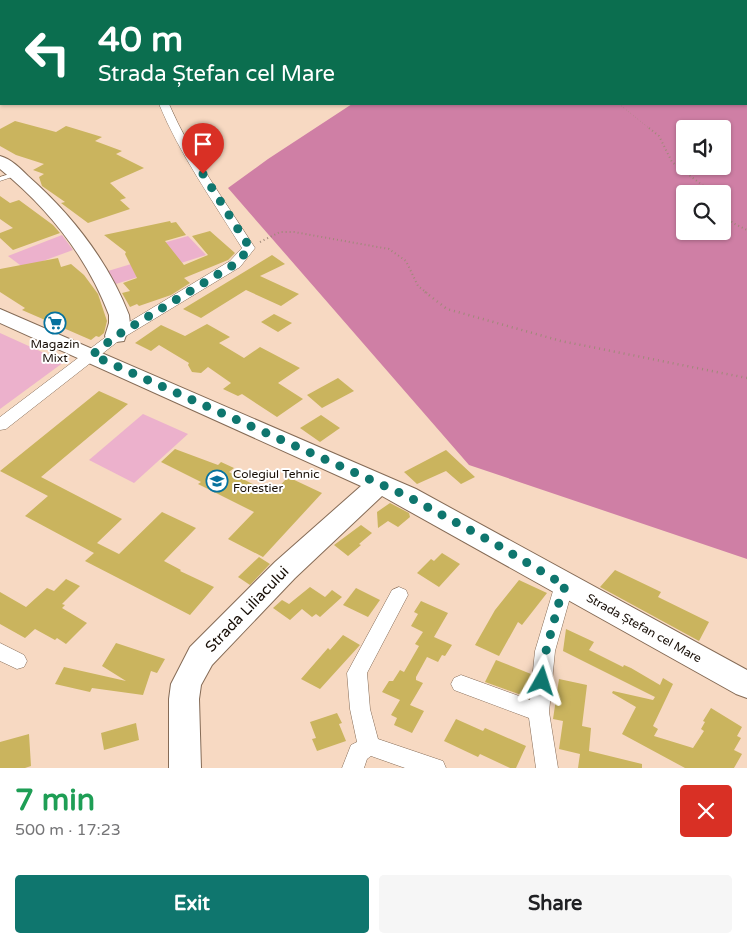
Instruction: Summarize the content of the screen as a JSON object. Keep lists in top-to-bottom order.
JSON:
{
  "streets": {
    "street": ["Strada Liliacului", "Strada Ștefan cel Mare"]
  },
  "crossings": [
    ["Strada Liliacului", "Strada Ștefan cel Mare"]
  ],
  "places": {
    "supermarket": ["Magazin Mixt"],
    "school or university": ["Colegiul Tehnic Forestier"]
  },
  "page": {
    "turn": ["40 m", "Strada Ștefan cel Mare"],
    "heading": ["7 min", "500 m · 17:23"],
    "buttons": ["Exit", "Share"]
  }
}
